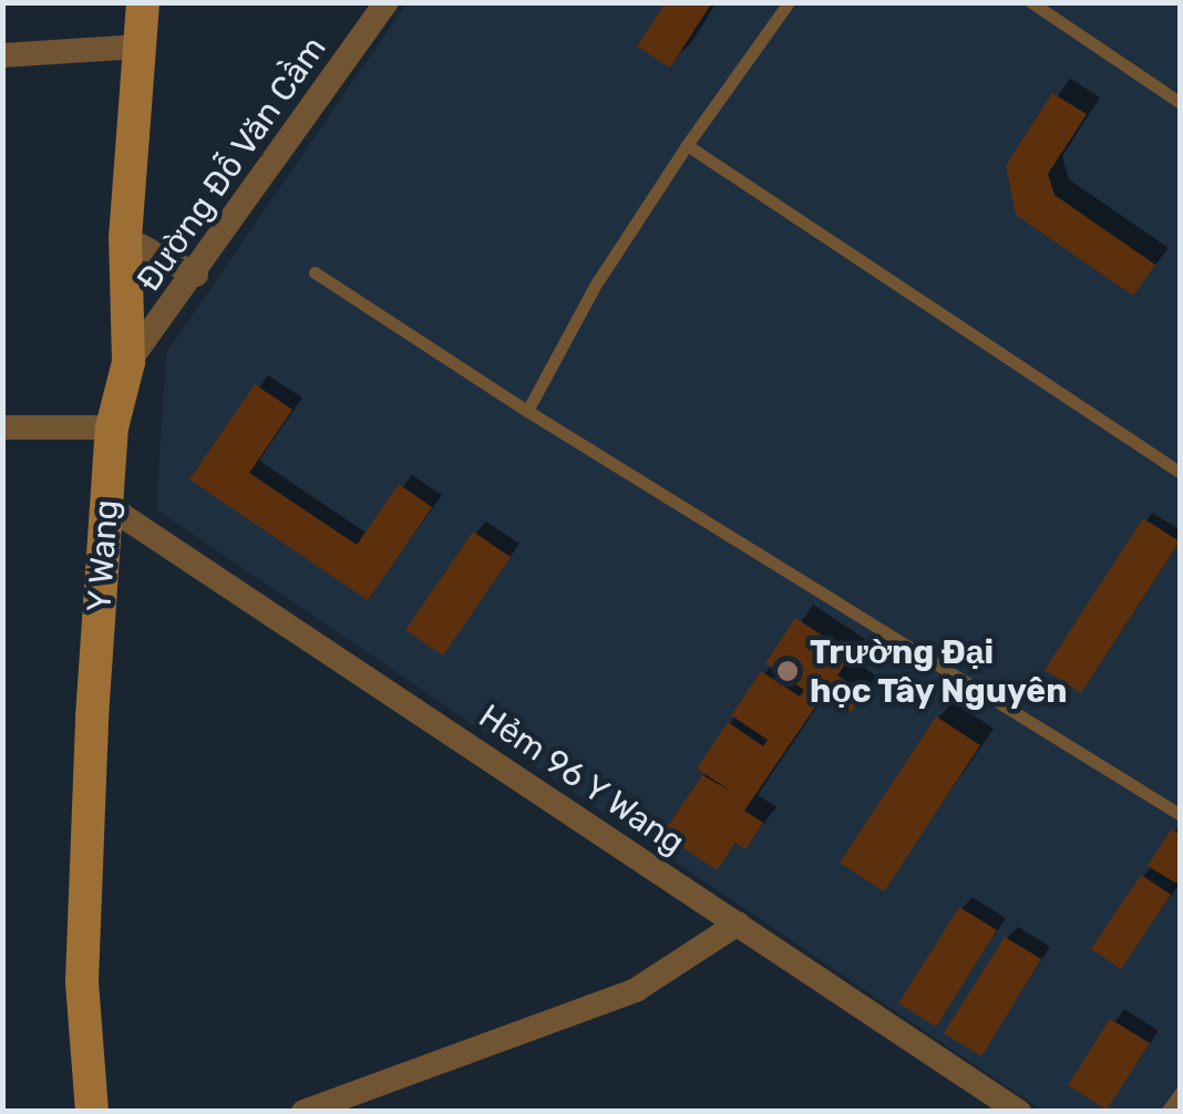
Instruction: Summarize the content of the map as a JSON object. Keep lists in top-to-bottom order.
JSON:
{
  "streets": {
    "street": ["Đường Đỗ Văn Cầm", "Y Wang", "Hẻm 96 Y Wang"]
  },
  "crossings": [
    ["Đường Đỗ Văn Cầm", "Y Wang"],
    ["Y Wang", "Hẻm 96 Y Wang"]
  ],
  "places": ["Trường Đại học Tây Nguyên"]
}
